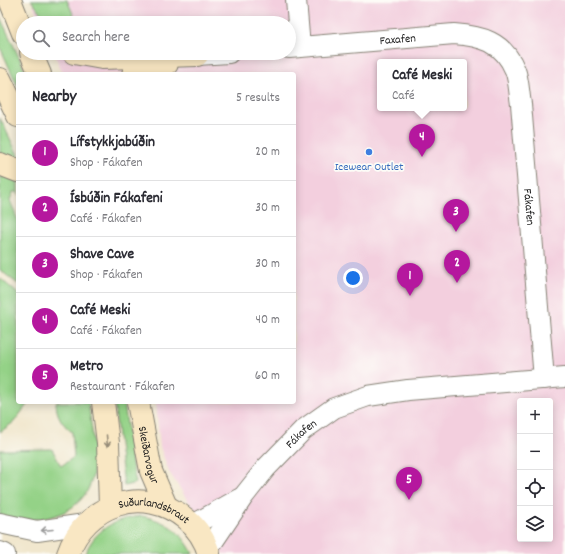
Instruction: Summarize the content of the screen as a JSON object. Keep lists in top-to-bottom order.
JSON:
{
  "streets": {
    "main road": ["Skeiðarvogur", "Suðurlandsbraut"],
    "street": ["Faxafen", "Fákafen"]
  },
  "crossings": [
    ["Faxafen", "Fákafen"],
    ["Fákafen", "Suðurlandsbraut"],
    ["Skeiðarvogur", "Suðurlandsbraut"]
  ],
  "places": ["Icewear Outlet"],
  "page": {
    "search": "Search here",
    "popup": ["Café Meski", "Café"],
    "heading": ["Nearby", "5 results"],
    "pins": [
      "4",
      "3",
      "2",
      "1",
      "5"
    ],
    "list": [
      {
        "mark": "1",
        "name": "Lífstykkjabúðin",
        "note": "Shop · Fákafen",
        "value": "20 m"
      },
      {
        "mark": "2",
        "name": "Ísbúðin Fákafeni",
        "note": "Café · Fákafen",
        "value": "30 m"
      },
      {
        "mark": "3",
        "name": "Shave Cave",
        "note": "Shop · Fákafen",
        "value": "30 m"
      },
      {
        "mark": "4",
        "name": "Café Meski",
        "note": "Café · Fákafen",
        "value": "40 m"
      },
      {
        "mark": "5",
        "name": "Metro",
        "note": "Restaurant · Fákafen",
        "value": "60 m"
      }
    ],
    "map_buttons": ["+", "−"]
  }
}
